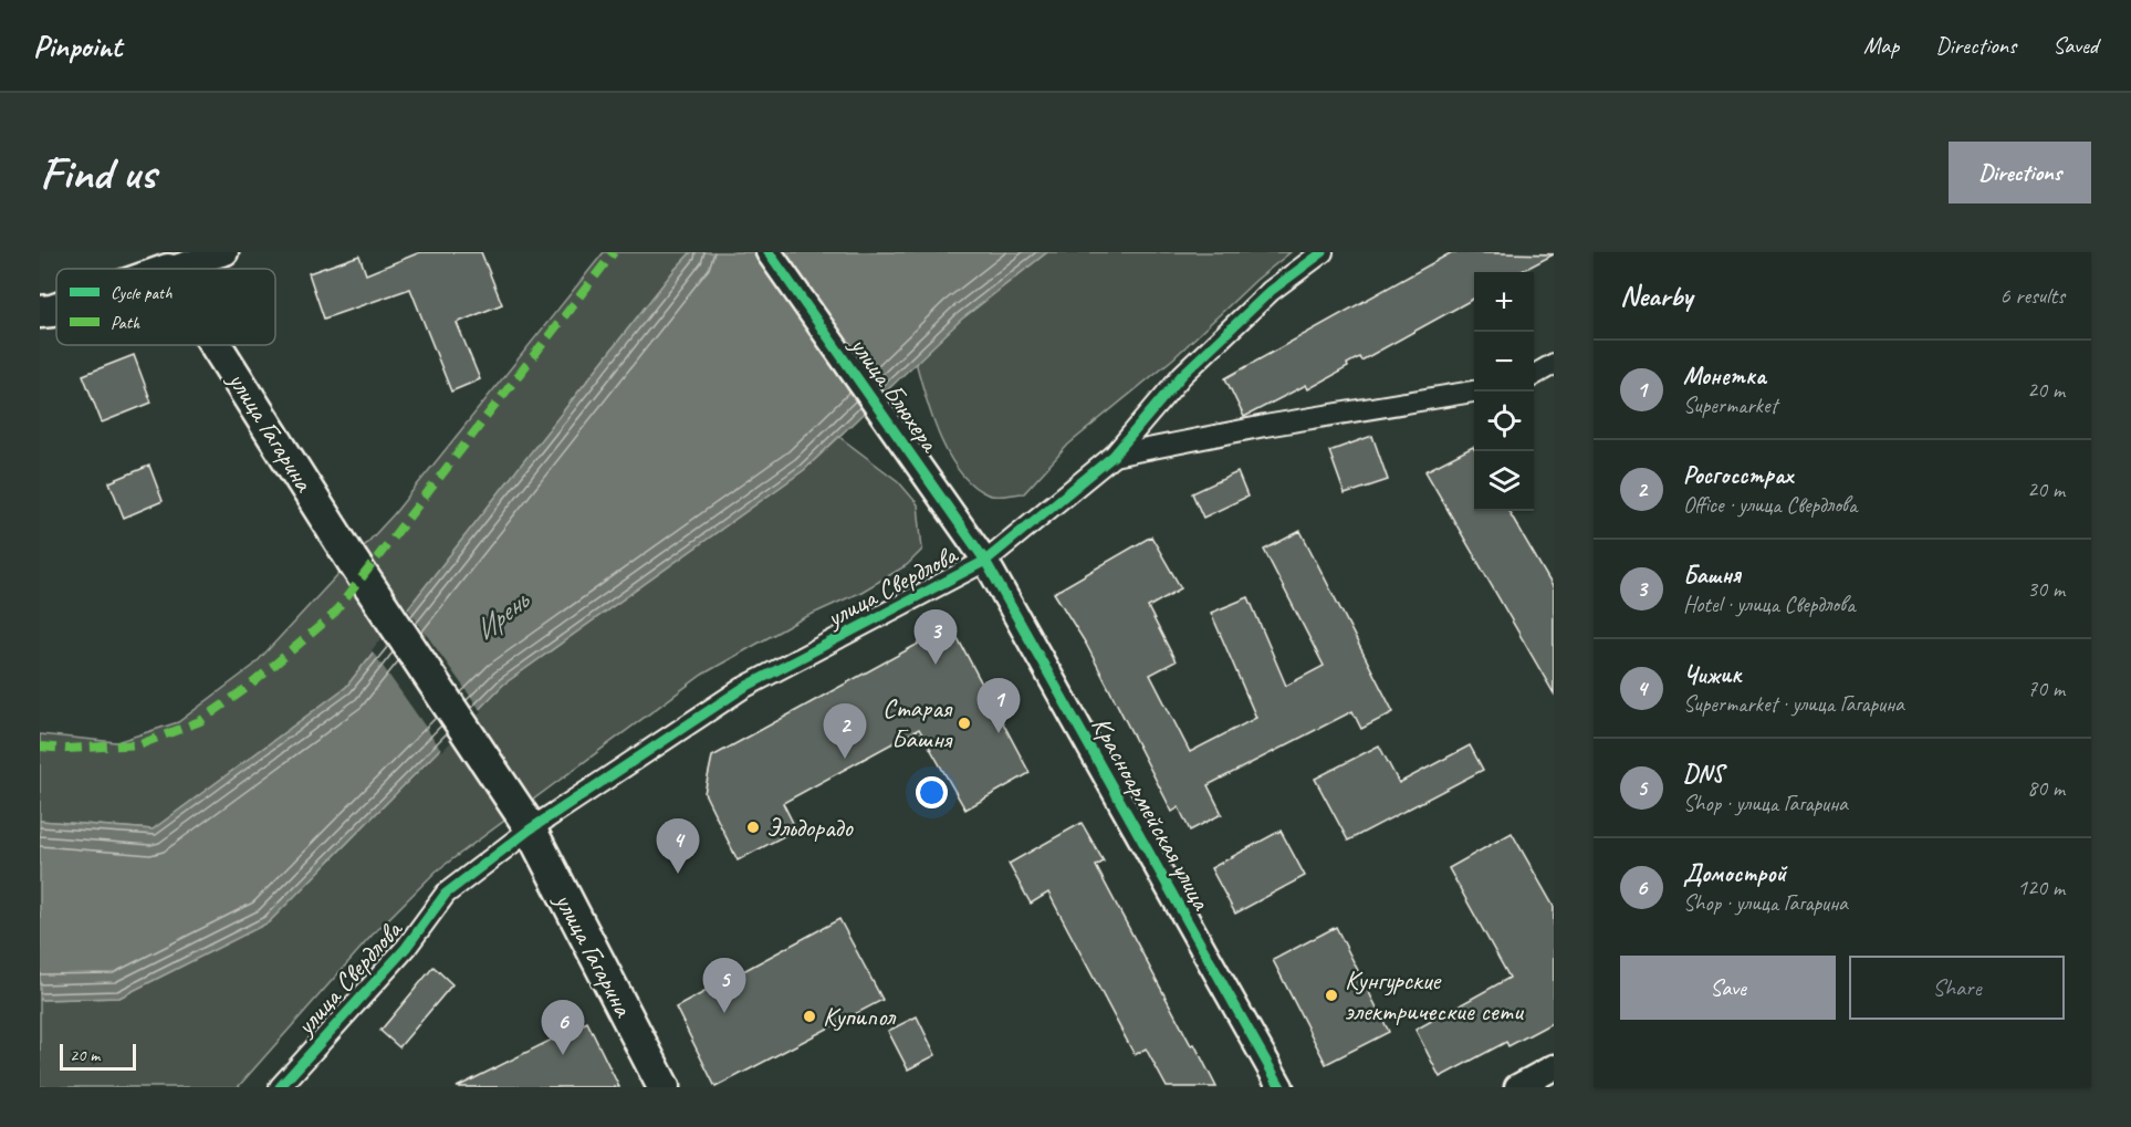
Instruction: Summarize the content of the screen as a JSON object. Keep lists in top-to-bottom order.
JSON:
{
  "streets": {
    "main road": ["улица Гагарина"],
    "street": ["улица Блюхера", "улица Свердлова", "Красноармейская улица"]
  },
  "crossings": [
    ["улица Блюхера", "улица Свердлова"],
    ["улица Блюхера", "Красноармейская улица"],
    ["улица Гагарина", "улица Свердлова"],
    ["улица Свердлова", "Красноармейская улица"]
  ],
  "water": ["Ирень"],
  "places": [
    "Старая Башня",
    "Эльдорадо",
    "Кунгурские электрические сети",
    "Купипол"
  ],
  "legend": ["Cycle path", "Path"],
  "scale_bar": "20 m",
  "page": {
    "header": "Pinpoint",
    "nav": ["Map", "Directions", "Saved"],
    "buttons": [
      "Directions",
      ["Save", "Share"]
    ],
    "title": "Find us",
    "heading": ["Nearby", "6 results"],
    "map_buttons": ["+", "−"],
    "list": [
      {
        "mark": "1",
        "name": "Монетка",
        "note": "Supermarket",
        "value": "20 m"
      },
      {
        "mark": "2",
        "name": "Росгосстрах",
        "note": "Office · улица Свердлова",
        "value": "20 m"
      },
      {
        "mark": "3",
        "name": "Башня",
        "note": "Hotel · улица Свердлова",
        "value": "30 m"
      },
      {
        "mark": "4",
        "name": "Чижик",
        "note": "Supermarket · улица Гагарина",
        "value": "70 m"
      },
      {
        "mark": "5",
        "name": "DNS",
        "note": "Shop · улица Гагарина",
        "value": "80 m"
      },
      {
        "mark": "6",
        "name": "Домострой",
        "note": "Shop · улица Гагарина",
        "value": "120 m"
      }
    ],
    "pins": [
      "3",
      "1",
      "2",
      "4",
      "5",
      "6"
    ],
    "scale": "20 m"
  }
}
